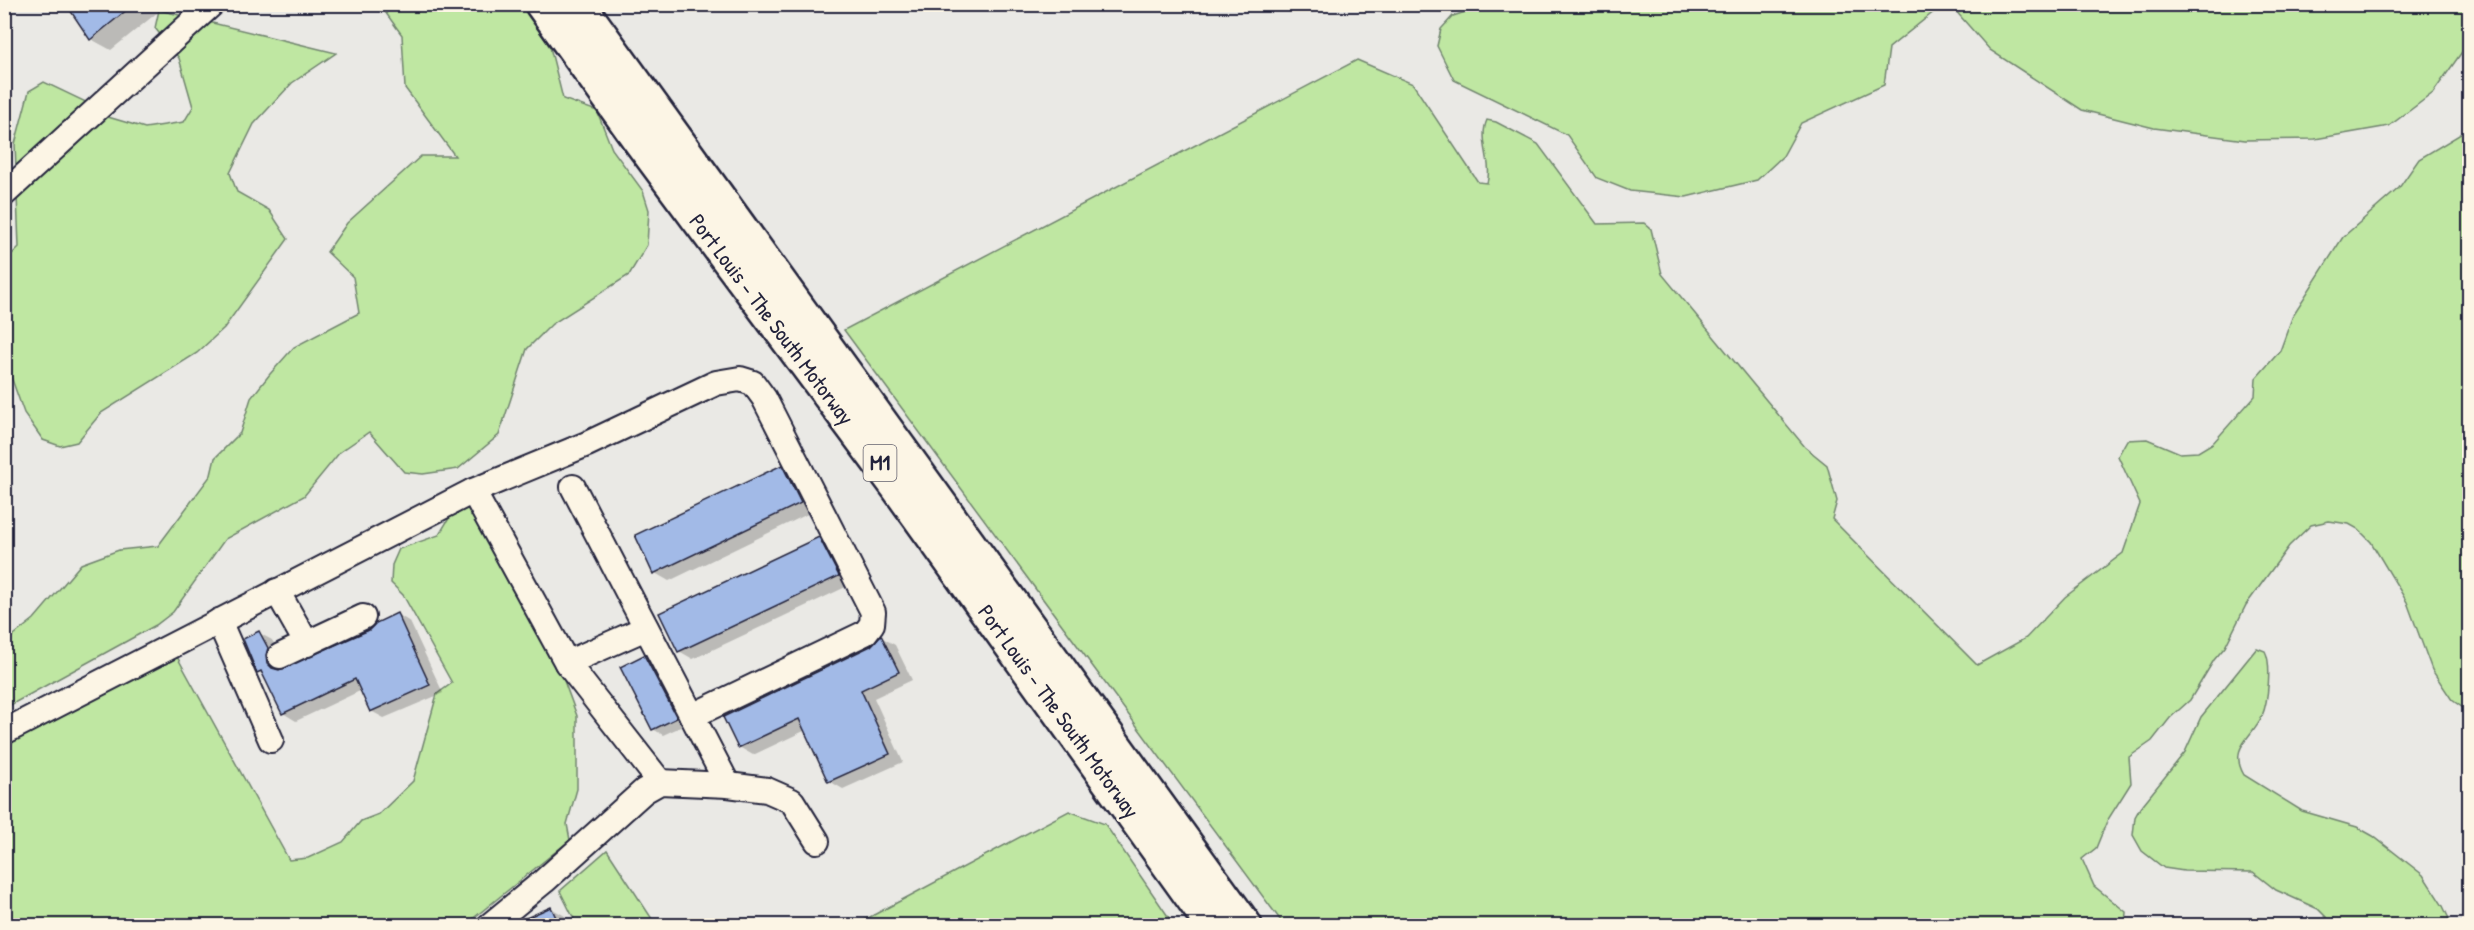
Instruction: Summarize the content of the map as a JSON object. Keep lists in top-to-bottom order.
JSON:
{
  "streets": {
    "highway": ["Port Louis – The South Motorway", "M1"]
  }
}
